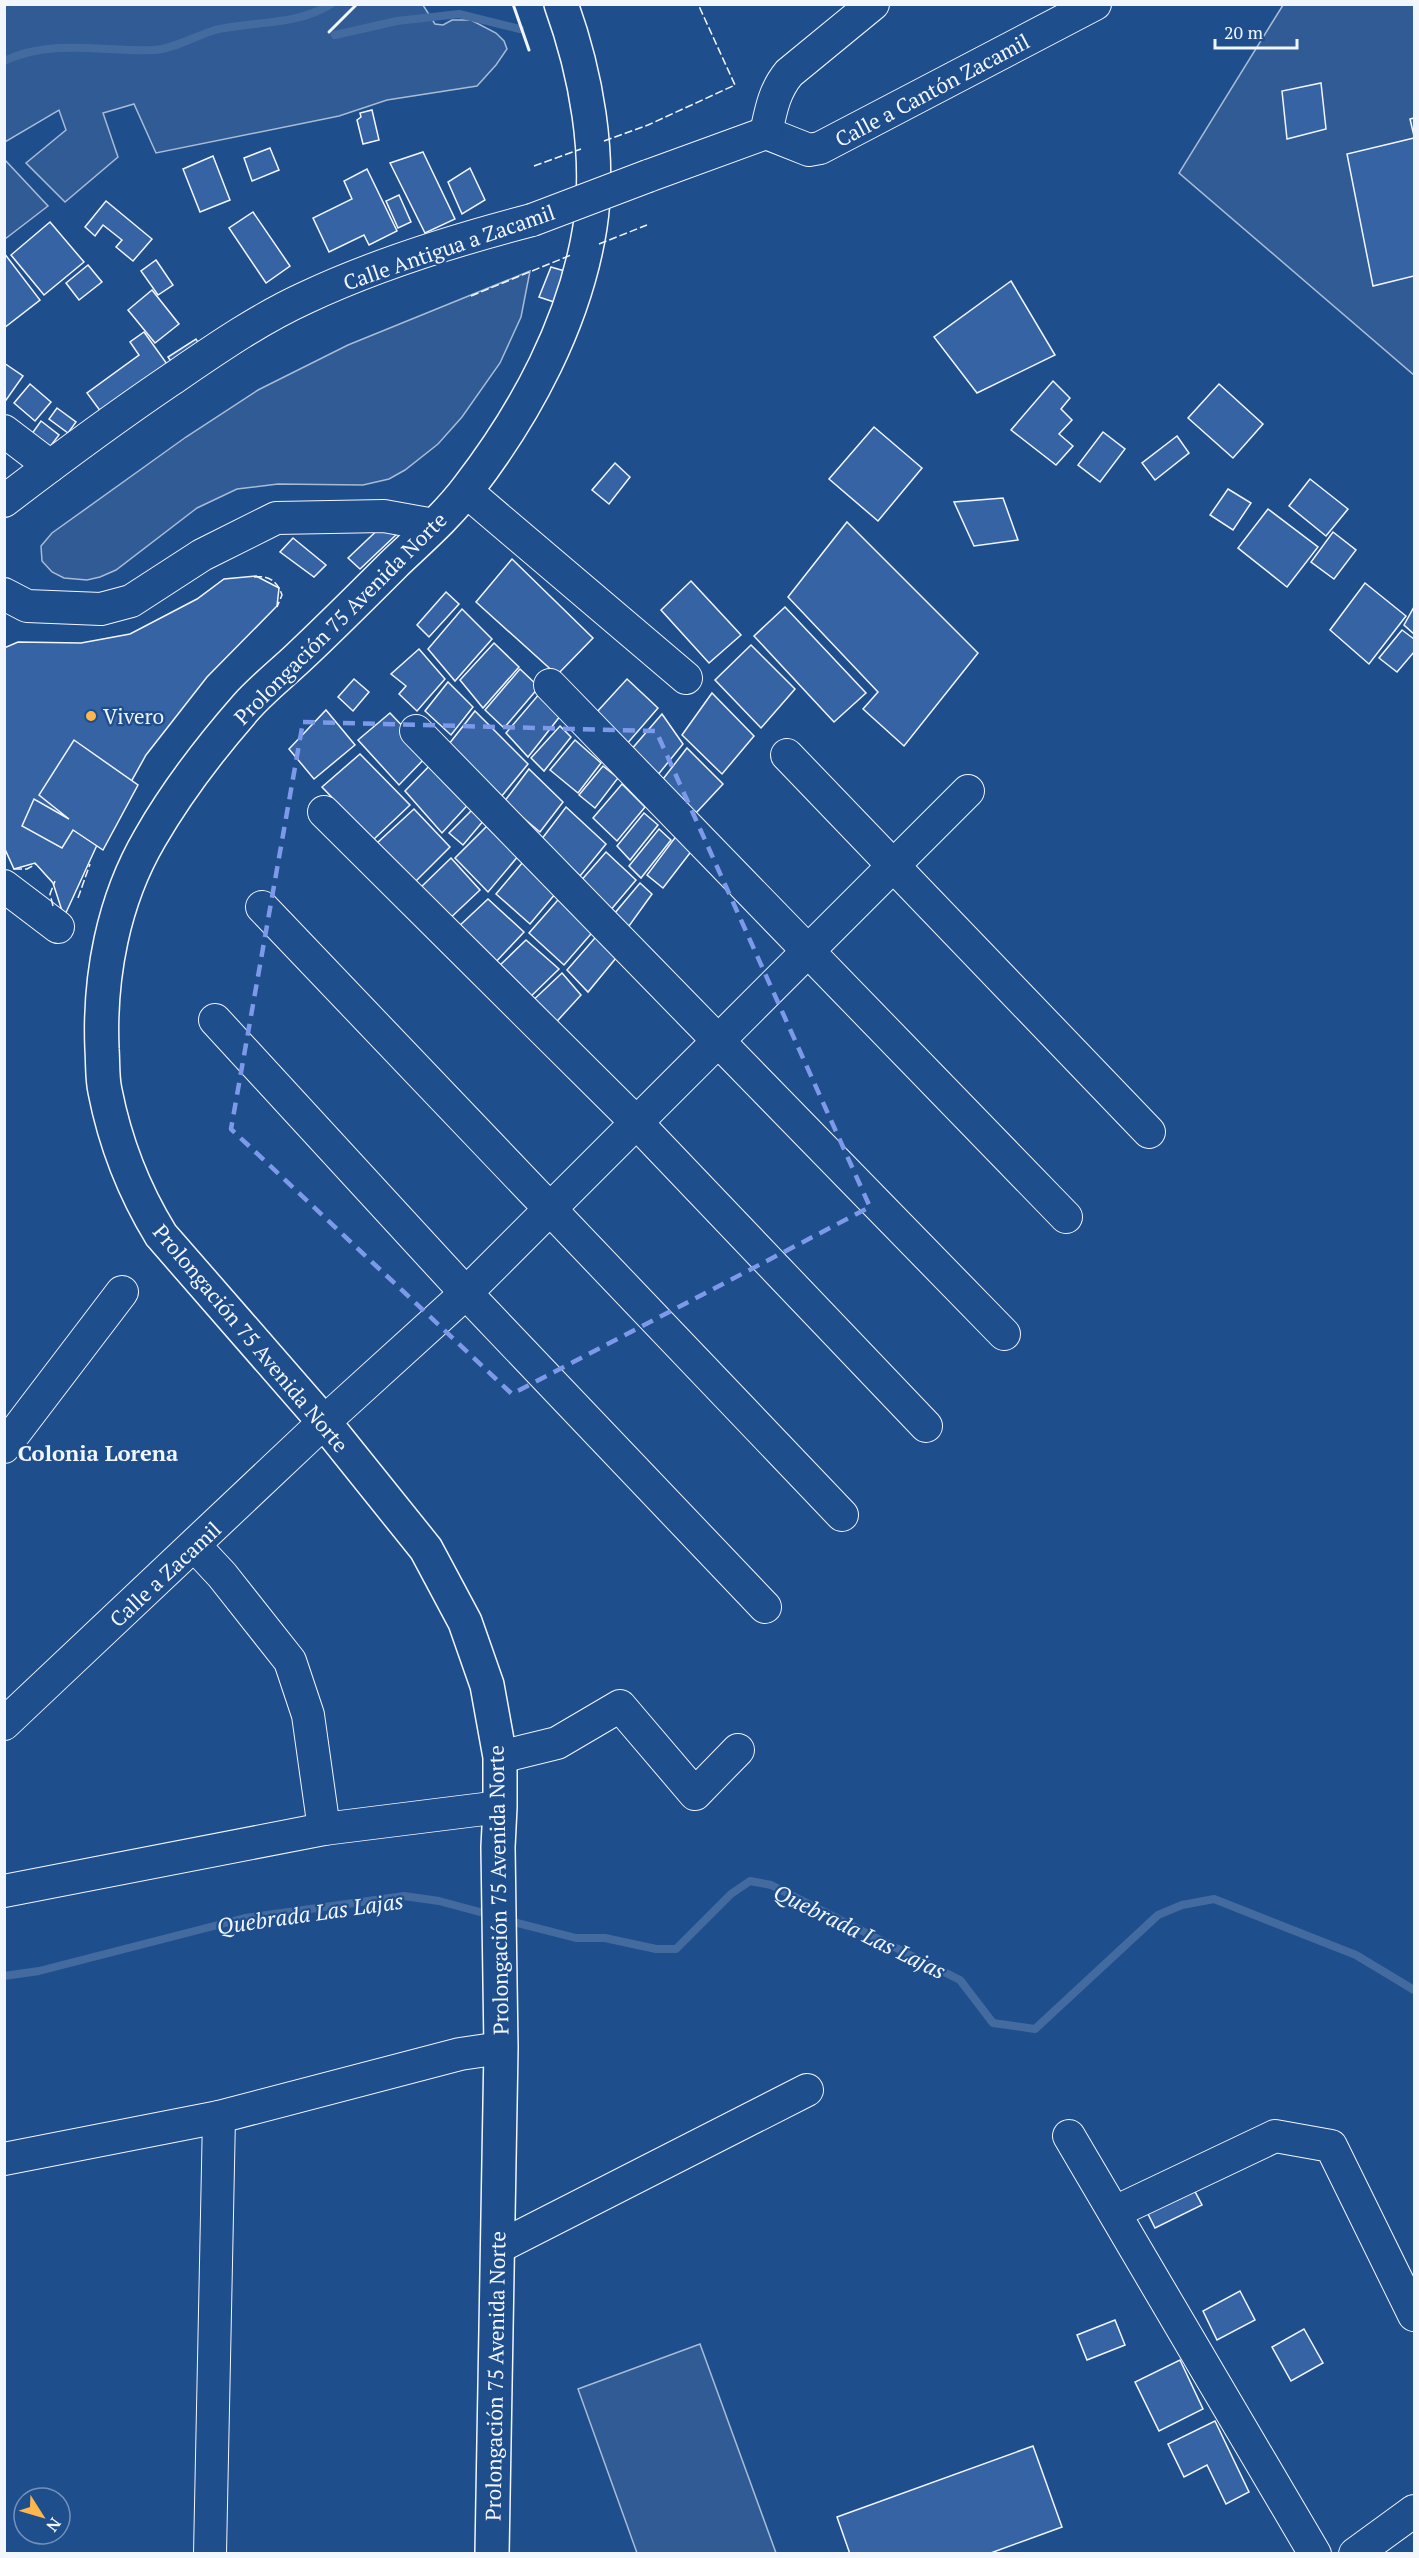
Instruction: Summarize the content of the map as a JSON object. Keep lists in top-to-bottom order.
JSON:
{
  "streets": {
    "main road": ["Prolongación 75 Avenida Norte"],
    "street": ["Calle a Cantón Zacamil", "Calle Antigua a Zacamil", "Calle a Zacamil"]
  },
  "crossings": [
    ["Calle a Cantón Zacamil", "Calle Antigua a Zacamil"],
    ["Prolongación 75 Avenida Norte", "Calle a Zacamil"]
  ],
  "districts": ["Colonia Lorena"],
  "water": ["Quebrada Las Lajas"],
  "places": ["Vivero"],
  "scale_bar": "20 m",
  "north": "bottom right"
}
